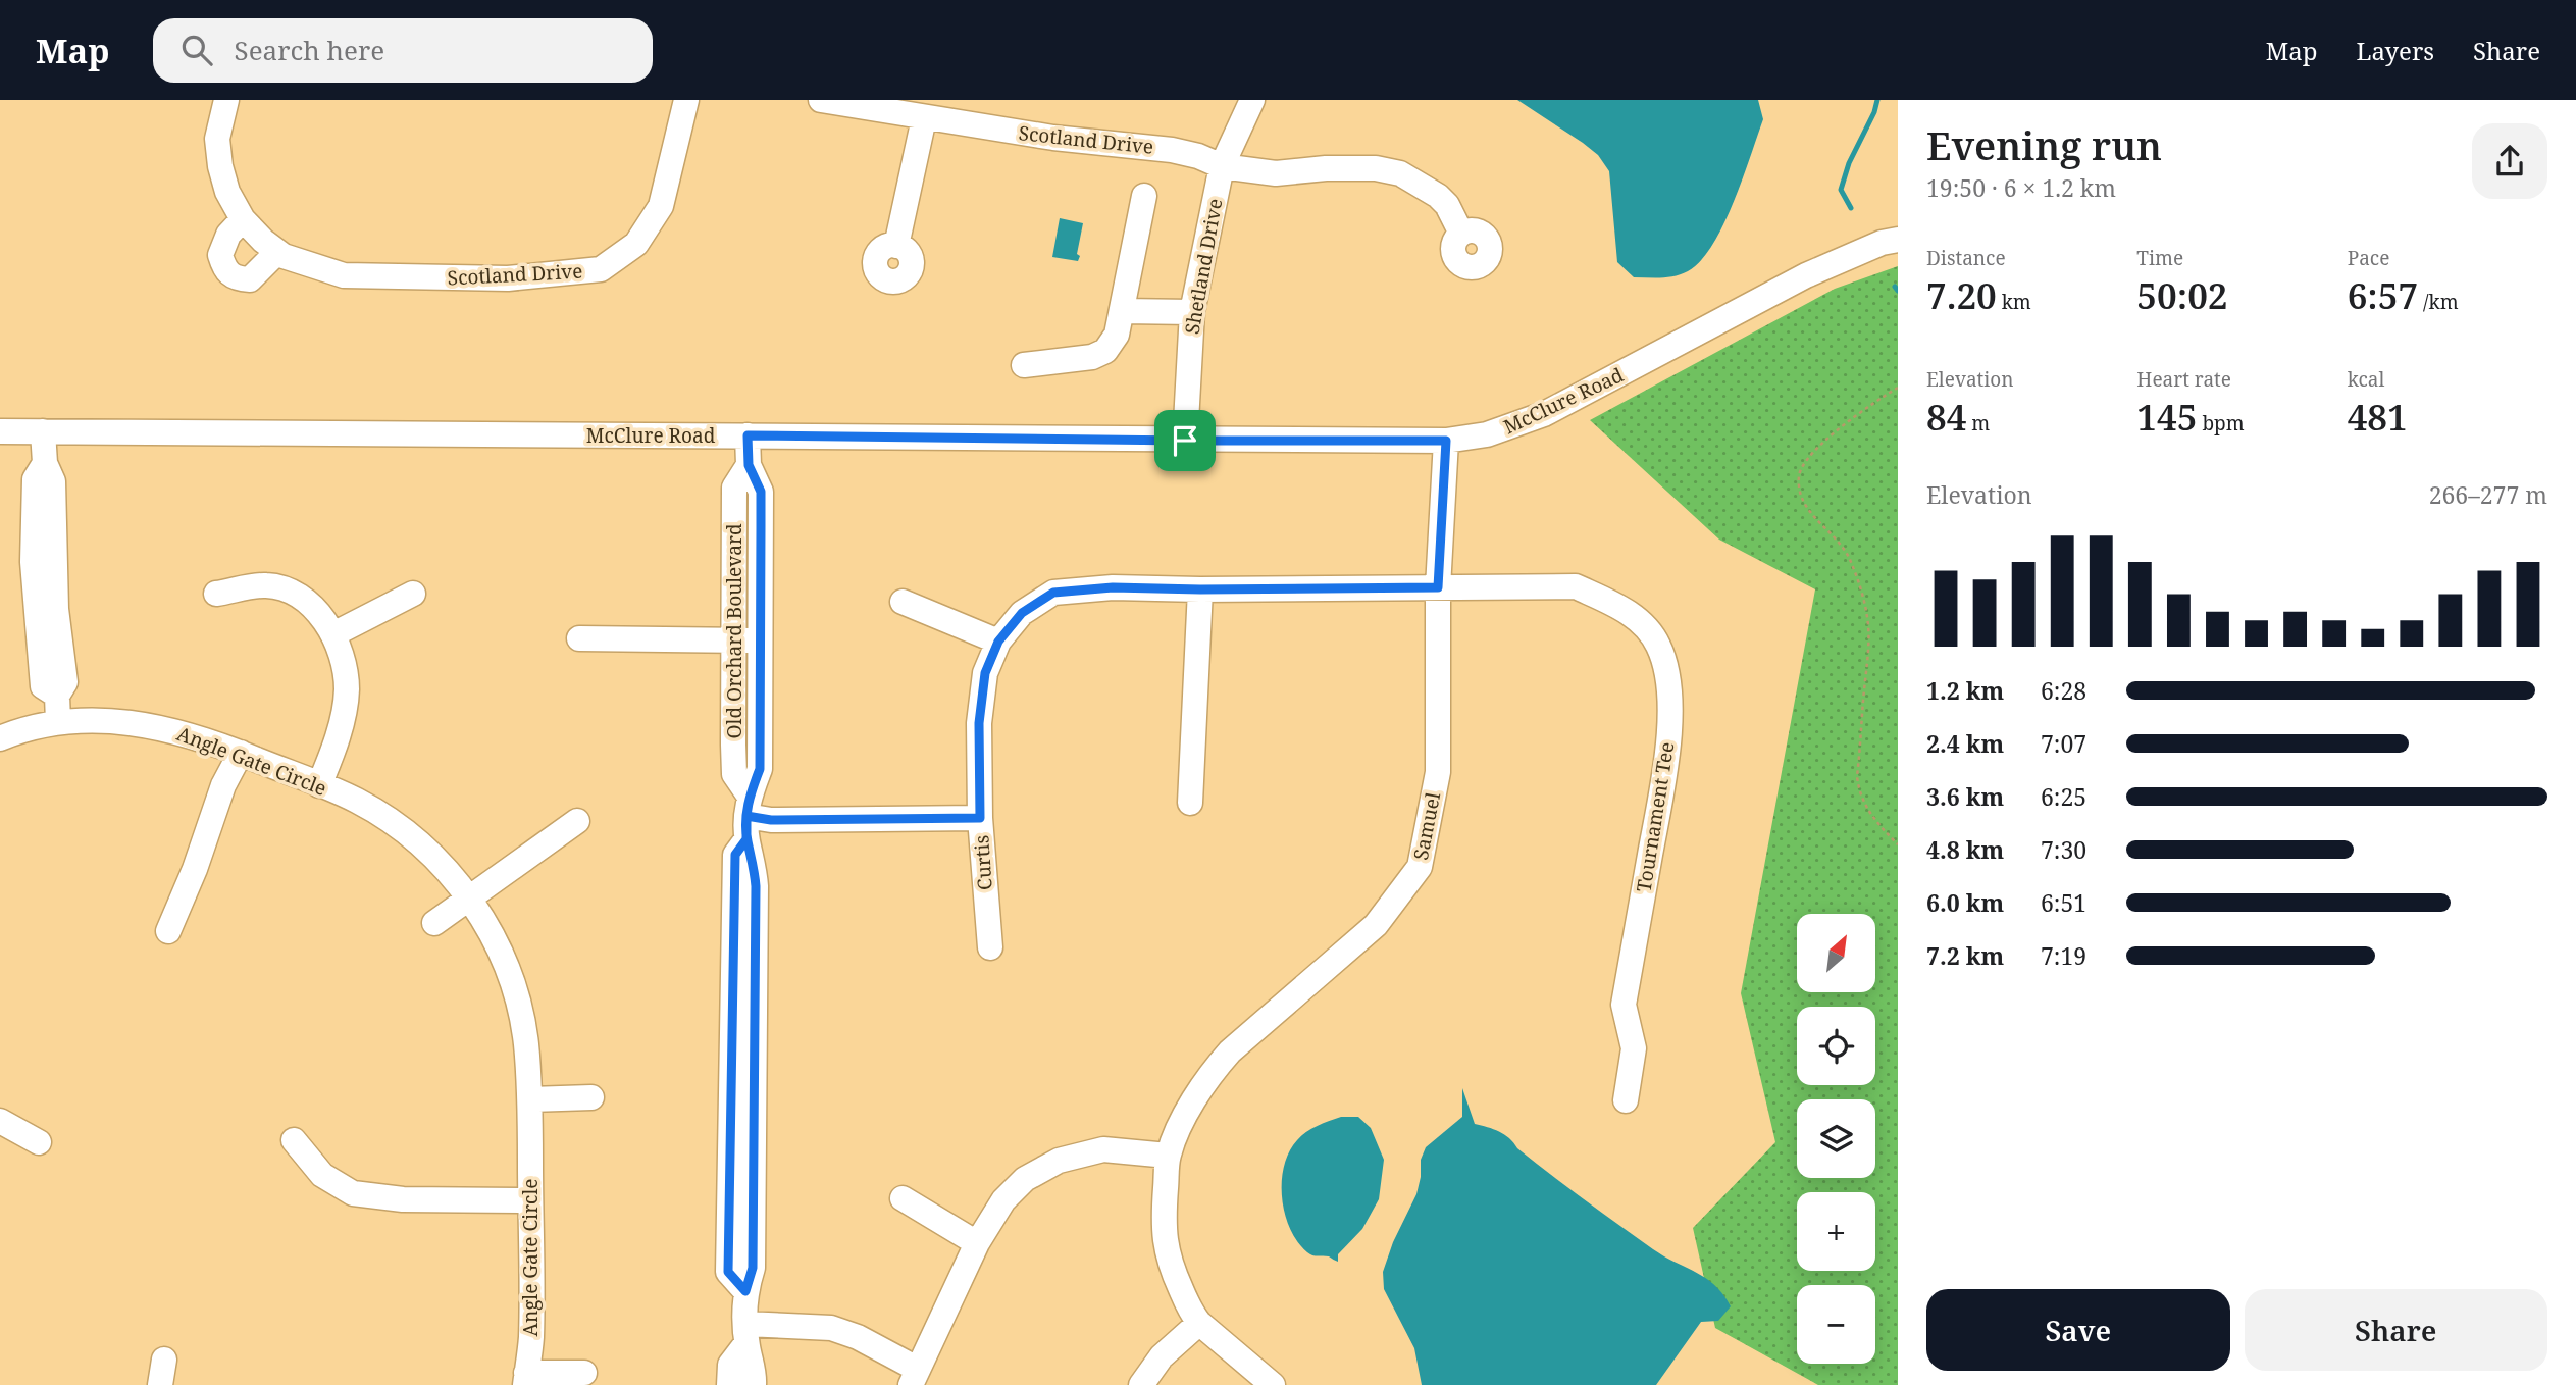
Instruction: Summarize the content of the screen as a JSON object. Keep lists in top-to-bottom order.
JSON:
{
  "streets": {
    "street": [
      "Scotland Drive",
      "Shetland Drive",
      "McClure Road",
      "Old Orchard Boulevard",
      "Angle Gate Circle",
      "Tournament Tee",
      "Samuel",
      "Curtis"
    ]
  },
  "crossings": [
    ["Scotland Drive", "Shetland Drive"],
    ["Shetland Drive", "McClure Road"],
    ["McClure Road", "Old Orchard Boulevard"],
    ["McClure Road", "Samuel"],
    ["Tournament Tee", "Samuel"],
    ["Tournament Tee", "Curtis"],
    ["Samuel", "Curtis"]
  ],
  "north": "top right",
  "page": {
    "header": "Map",
    "search": "Search here",
    "nav": ["Map", "Layers", "Share"],
    "heading": ["Evening run", "19:50 · 6 × 1.2 km"],
    "stats": [
      ["Distance", "7.20 km"],
      ["Time", "50:02"],
      ["Pace", "6:57 /km"],
      ["Elevation", "84 m"],
      ["Heart rate", "145 bpm"],
      ["kcal", "481"]
    ],
    "chart": ["Elevation", "266–277 m"],
    "list": [
      {
        "name": "1.2 km",
        "note": "6:28"
      },
      {
        "name": "2.4 km",
        "note": "7:07"
      },
      {
        "name": "3.6 km",
        "note": "6:25"
      },
      {
        "name": "4.8 km",
        "note": "7:30"
      },
      {
        "name": "6.0 km",
        "note": "6:51"
      },
      {
        "name": "7.2 km",
        "note": "7:19"
      }
    ],
    "map_buttons": ["+", "−"],
    "buttons": ["Save", "Share"]
  }
}
